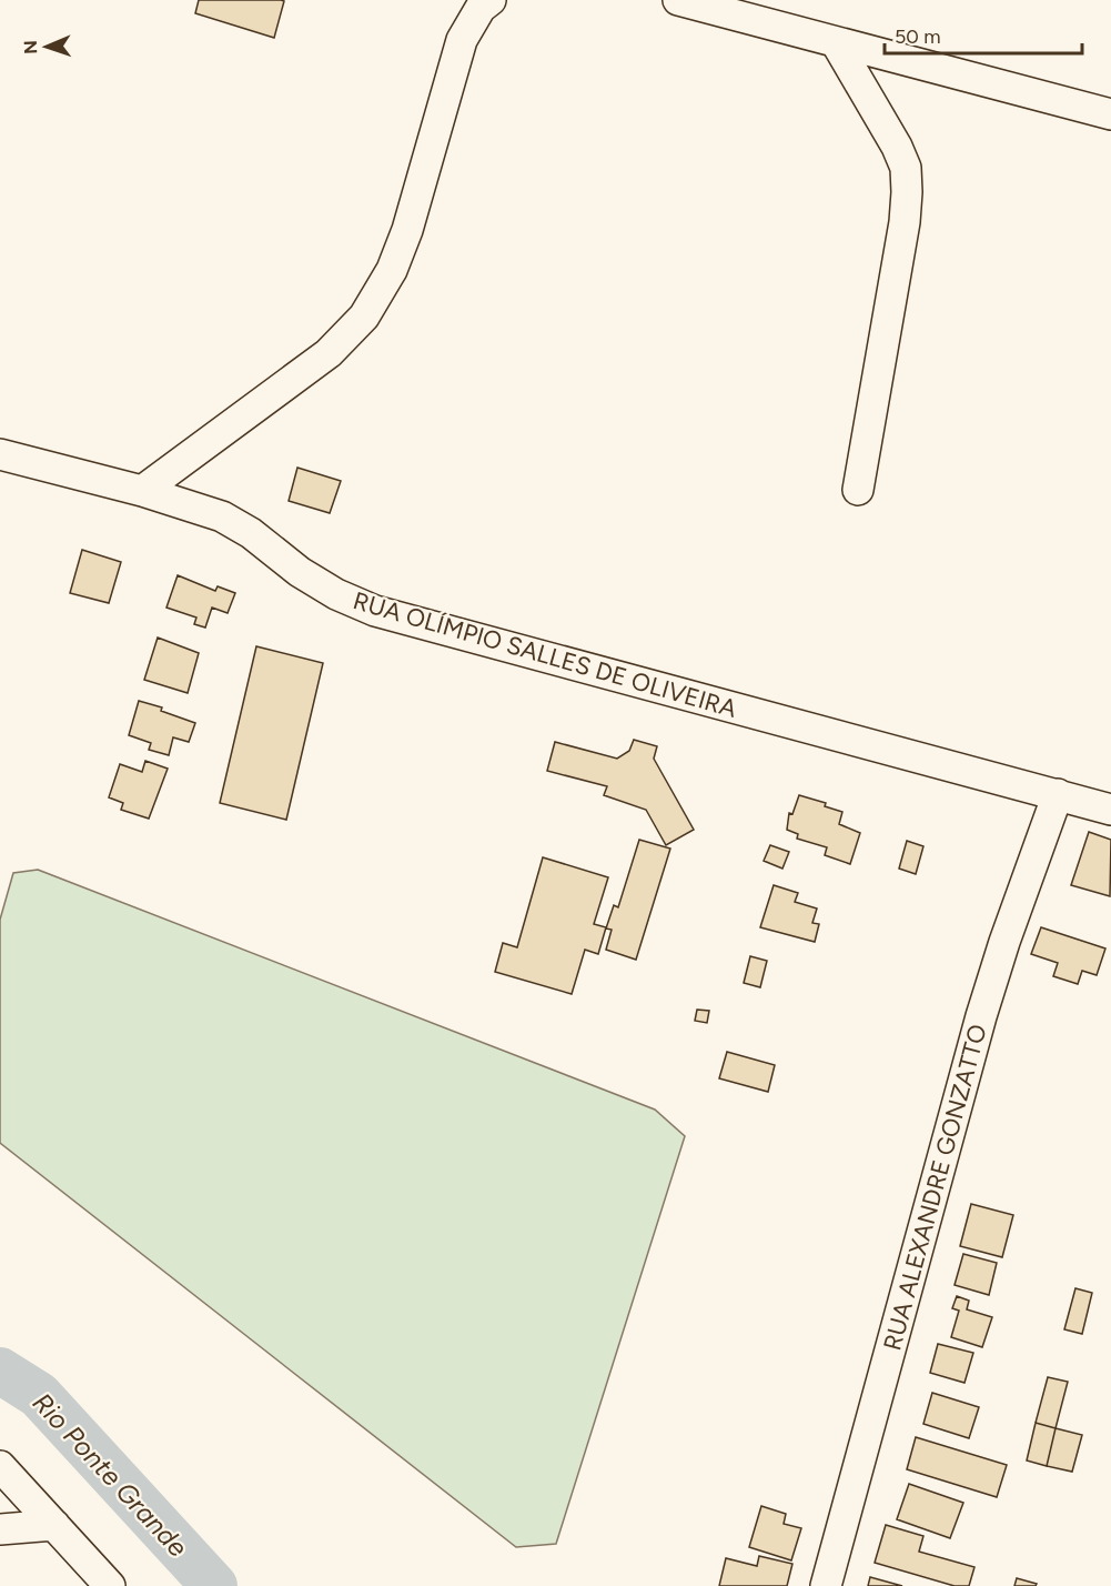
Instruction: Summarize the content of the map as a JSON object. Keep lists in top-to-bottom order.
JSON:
{
  "streets": {
    "street": ["RUA OLÍMPIO SALLES DE OLIVEIRA", "RUA ALEXANDRE GONZATTO"]
  },
  "crossings": [
    ["RUA OLÍMPIO SALLES DE OLIVEIRA", "RUA ALEXANDRE GONZATTO"]
  ],
  "water": ["Rio Ponte Grande"],
  "scale_bar": "50 m",
  "north": "left"
}
